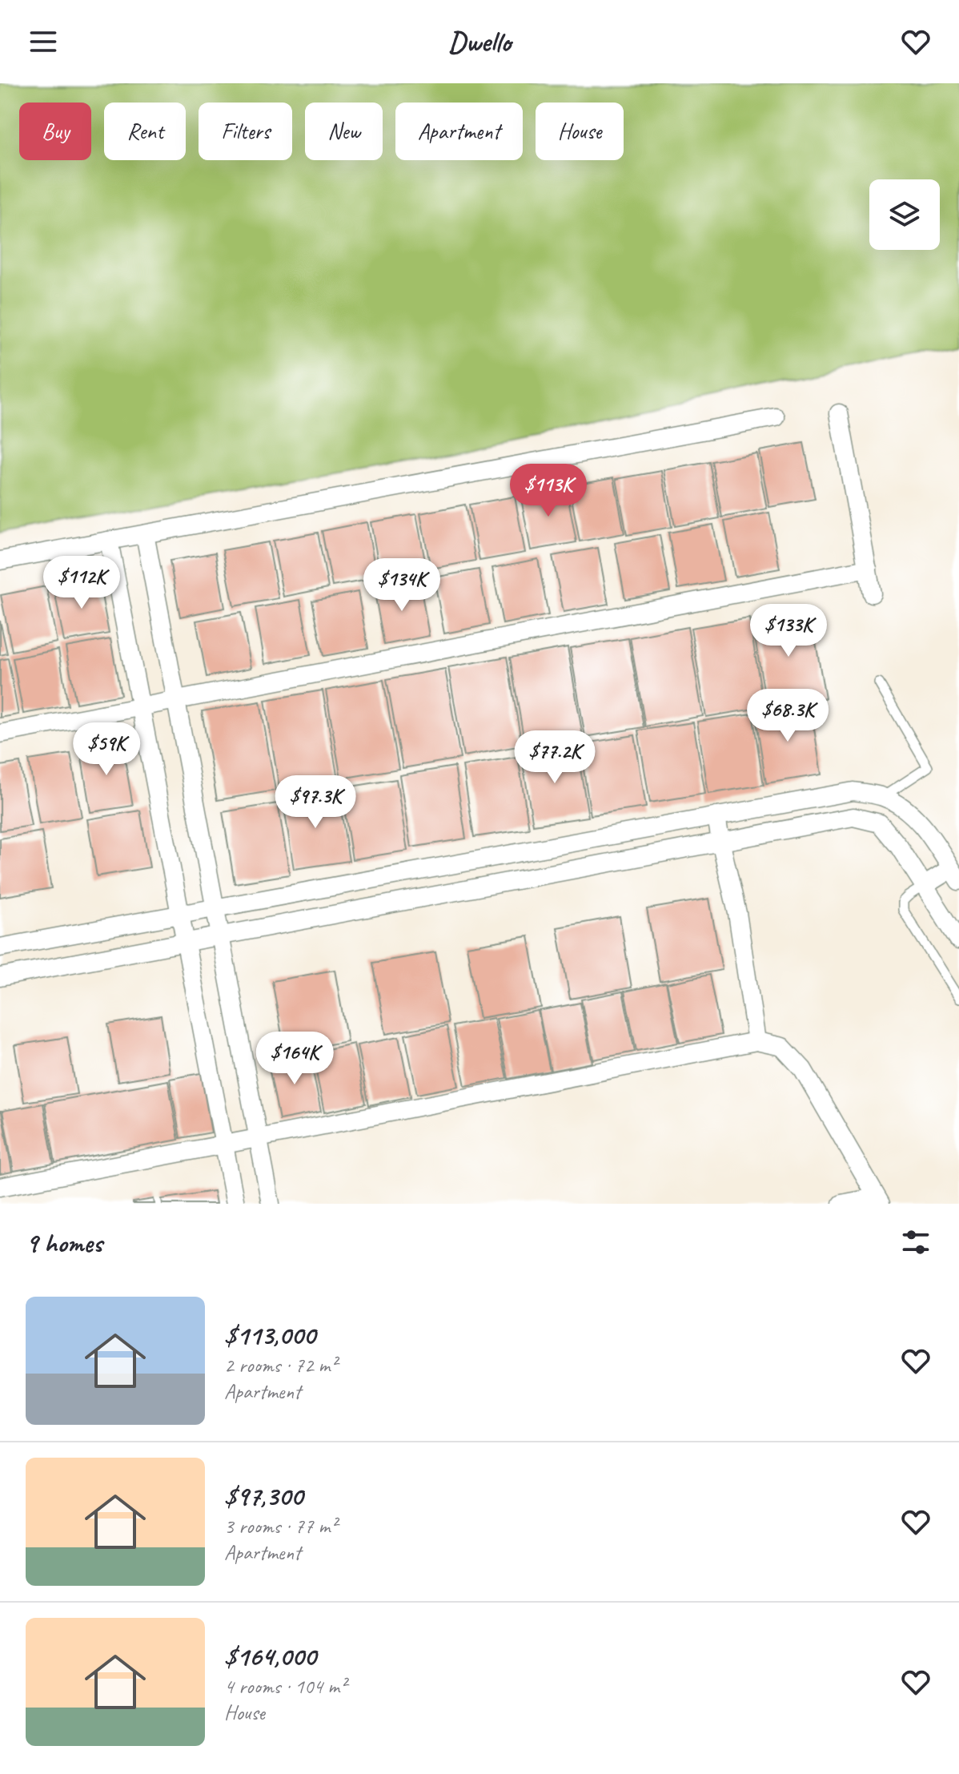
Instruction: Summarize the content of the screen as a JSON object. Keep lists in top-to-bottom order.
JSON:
{
  "page": {
    "header": "Dwello",
    "chip": [
      "Buy",
      "Rent",
      "Filters",
      "New",
      "Apartment",
      "House"
    ],
    "price": [
      "$113K",
      "$112K",
      "$134K",
      "$133K",
      "$68.3K",
      "$59K",
      "$77.2K",
      "$97.3K",
      "$164K"
    ],
    "heading": "9 homes",
    "list": [
      {
        "name": "$113,000",
        "note": "2 rooms · 72 m² · Apartment"
      },
      {
        "name": "$97,300",
        "note": "3 rooms · 77 m² · Apartment"
      },
      {
        "name": "$164,000",
        "note": "4 rooms · 104 m² · House"
      }
    ]
  }
}
